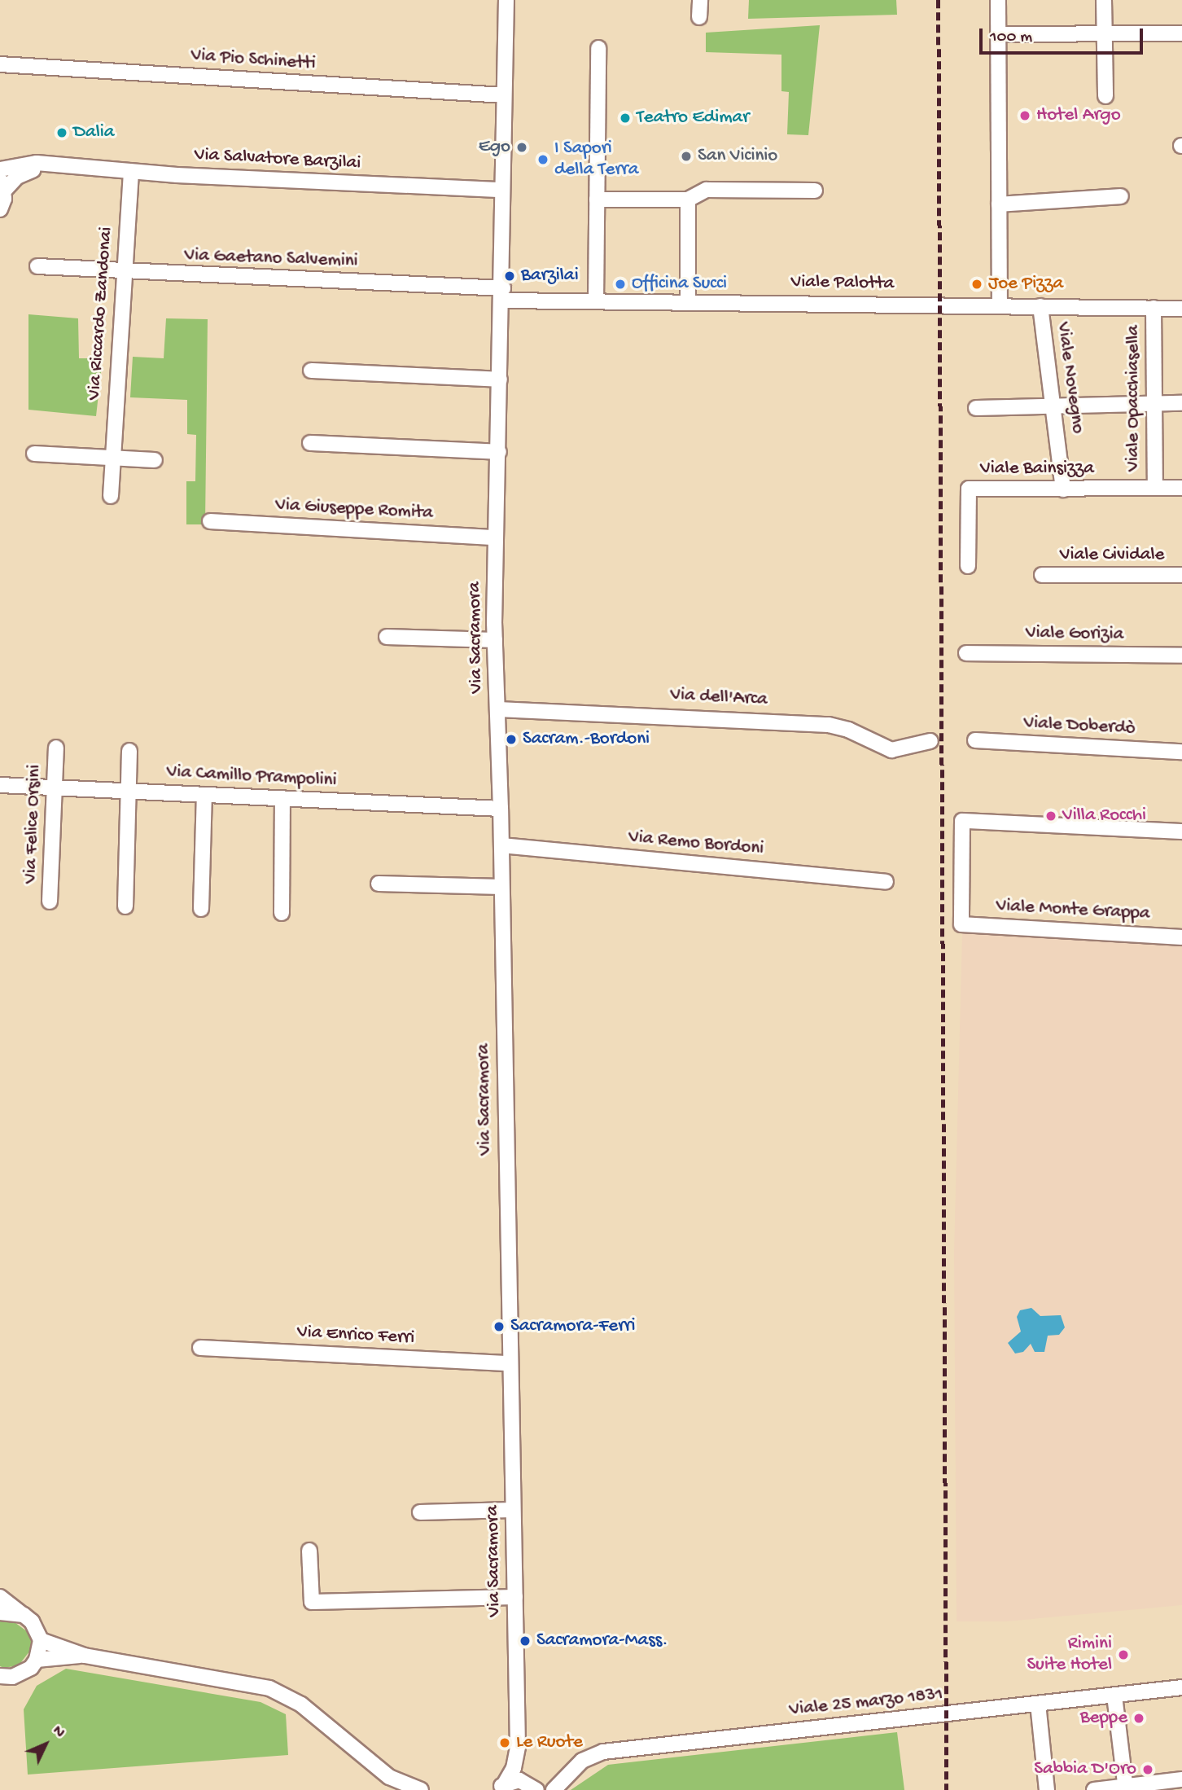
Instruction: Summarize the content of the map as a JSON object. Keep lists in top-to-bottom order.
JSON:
{
  "streets": {
    "street": [
      "Via Pio Schinetti",
      "Via Salvatore Barzilai",
      "Via Gaetano Salvemini",
      "Viale Palotta",
      "Via Riccardo Zandonai",
      "Viale Novegno",
      "Viale Opacchiasella",
      "Viale Bainsizza",
      "Via Giuseppe Romita",
      "Viale Cividale",
      "Viale Gorizia",
      "Via Sacramora",
      "Via dell'Arca",
      "Viale Doberdò",
      "Via Camillo Prampolini",
      "Via Felice Orsini",
      "Via Remo Bordoni",
      "Viale Monte Grappa",
      "Via Enrico Ferri",
      "Viale 25 marzo 1831"
    ]
  },
  "crossings": [
    ["Via Pio Schinetti", "Via Sacramora"],
    ["Via Salvatore Barzilai", "Via Riccardo Zandonai"],
    ["Via Salvatore Barzilai", "Via Sacramora"],
    ["Via Gaetano Salvemini", "Viale Palotta"],
    ["Via Gaetano Salvemini", "Via Riccardo Zandonai"],
    ["Via Gaetano Salvemini", "Via Sacramora"],
    ["Viale Palotta", "Viale Novegno"],
    ["Viale Palotta", "Viale Opacchiasella"],
    ["Viale Palotta", "Via Sacramora"],
    ["Viale Novegno", "Viale Bainsizza"],
    ["Viale Opacchiasella", "Viale Bainsizza"],
    ["Via Giuseppe Romita", "Via Sacramora"],
    ["Via Sacramora", "Via dell'Arca"],
    ["Via Sacramora", "Via Camillo Prampolini"],
    ["Via Sacramora", "Via Remo Bordoni"],
    ["Via Sacramora", "Via Enrico Ferri"],
    ["Via Sacramora", "Viale 25 marzo 1831"],
    ["Via Camillo Prampolini", "Via Felice Orsini"]
  ],
  "places": [
    "Hotel Argo",
    "Teatro Edimar",
    "Dalia",
    "Ego",
    "San Vicinio",
    "I Sapori della Terra",
    "Barzilai",
    "Officina Succi",
    "Joe Pizza",
    "Sacram.-Bordoni",
    "Villa Rocchi",
    "Sacramora-Ferri",
    "Sacramora-Mass.",
    "Rimini Suite Hotel",
    "Beppe",
    "Le Ruote",
    "Sabbia D'Oro"
  ],
  "scale_bar": "100 m",
  "north": "top right"
}
